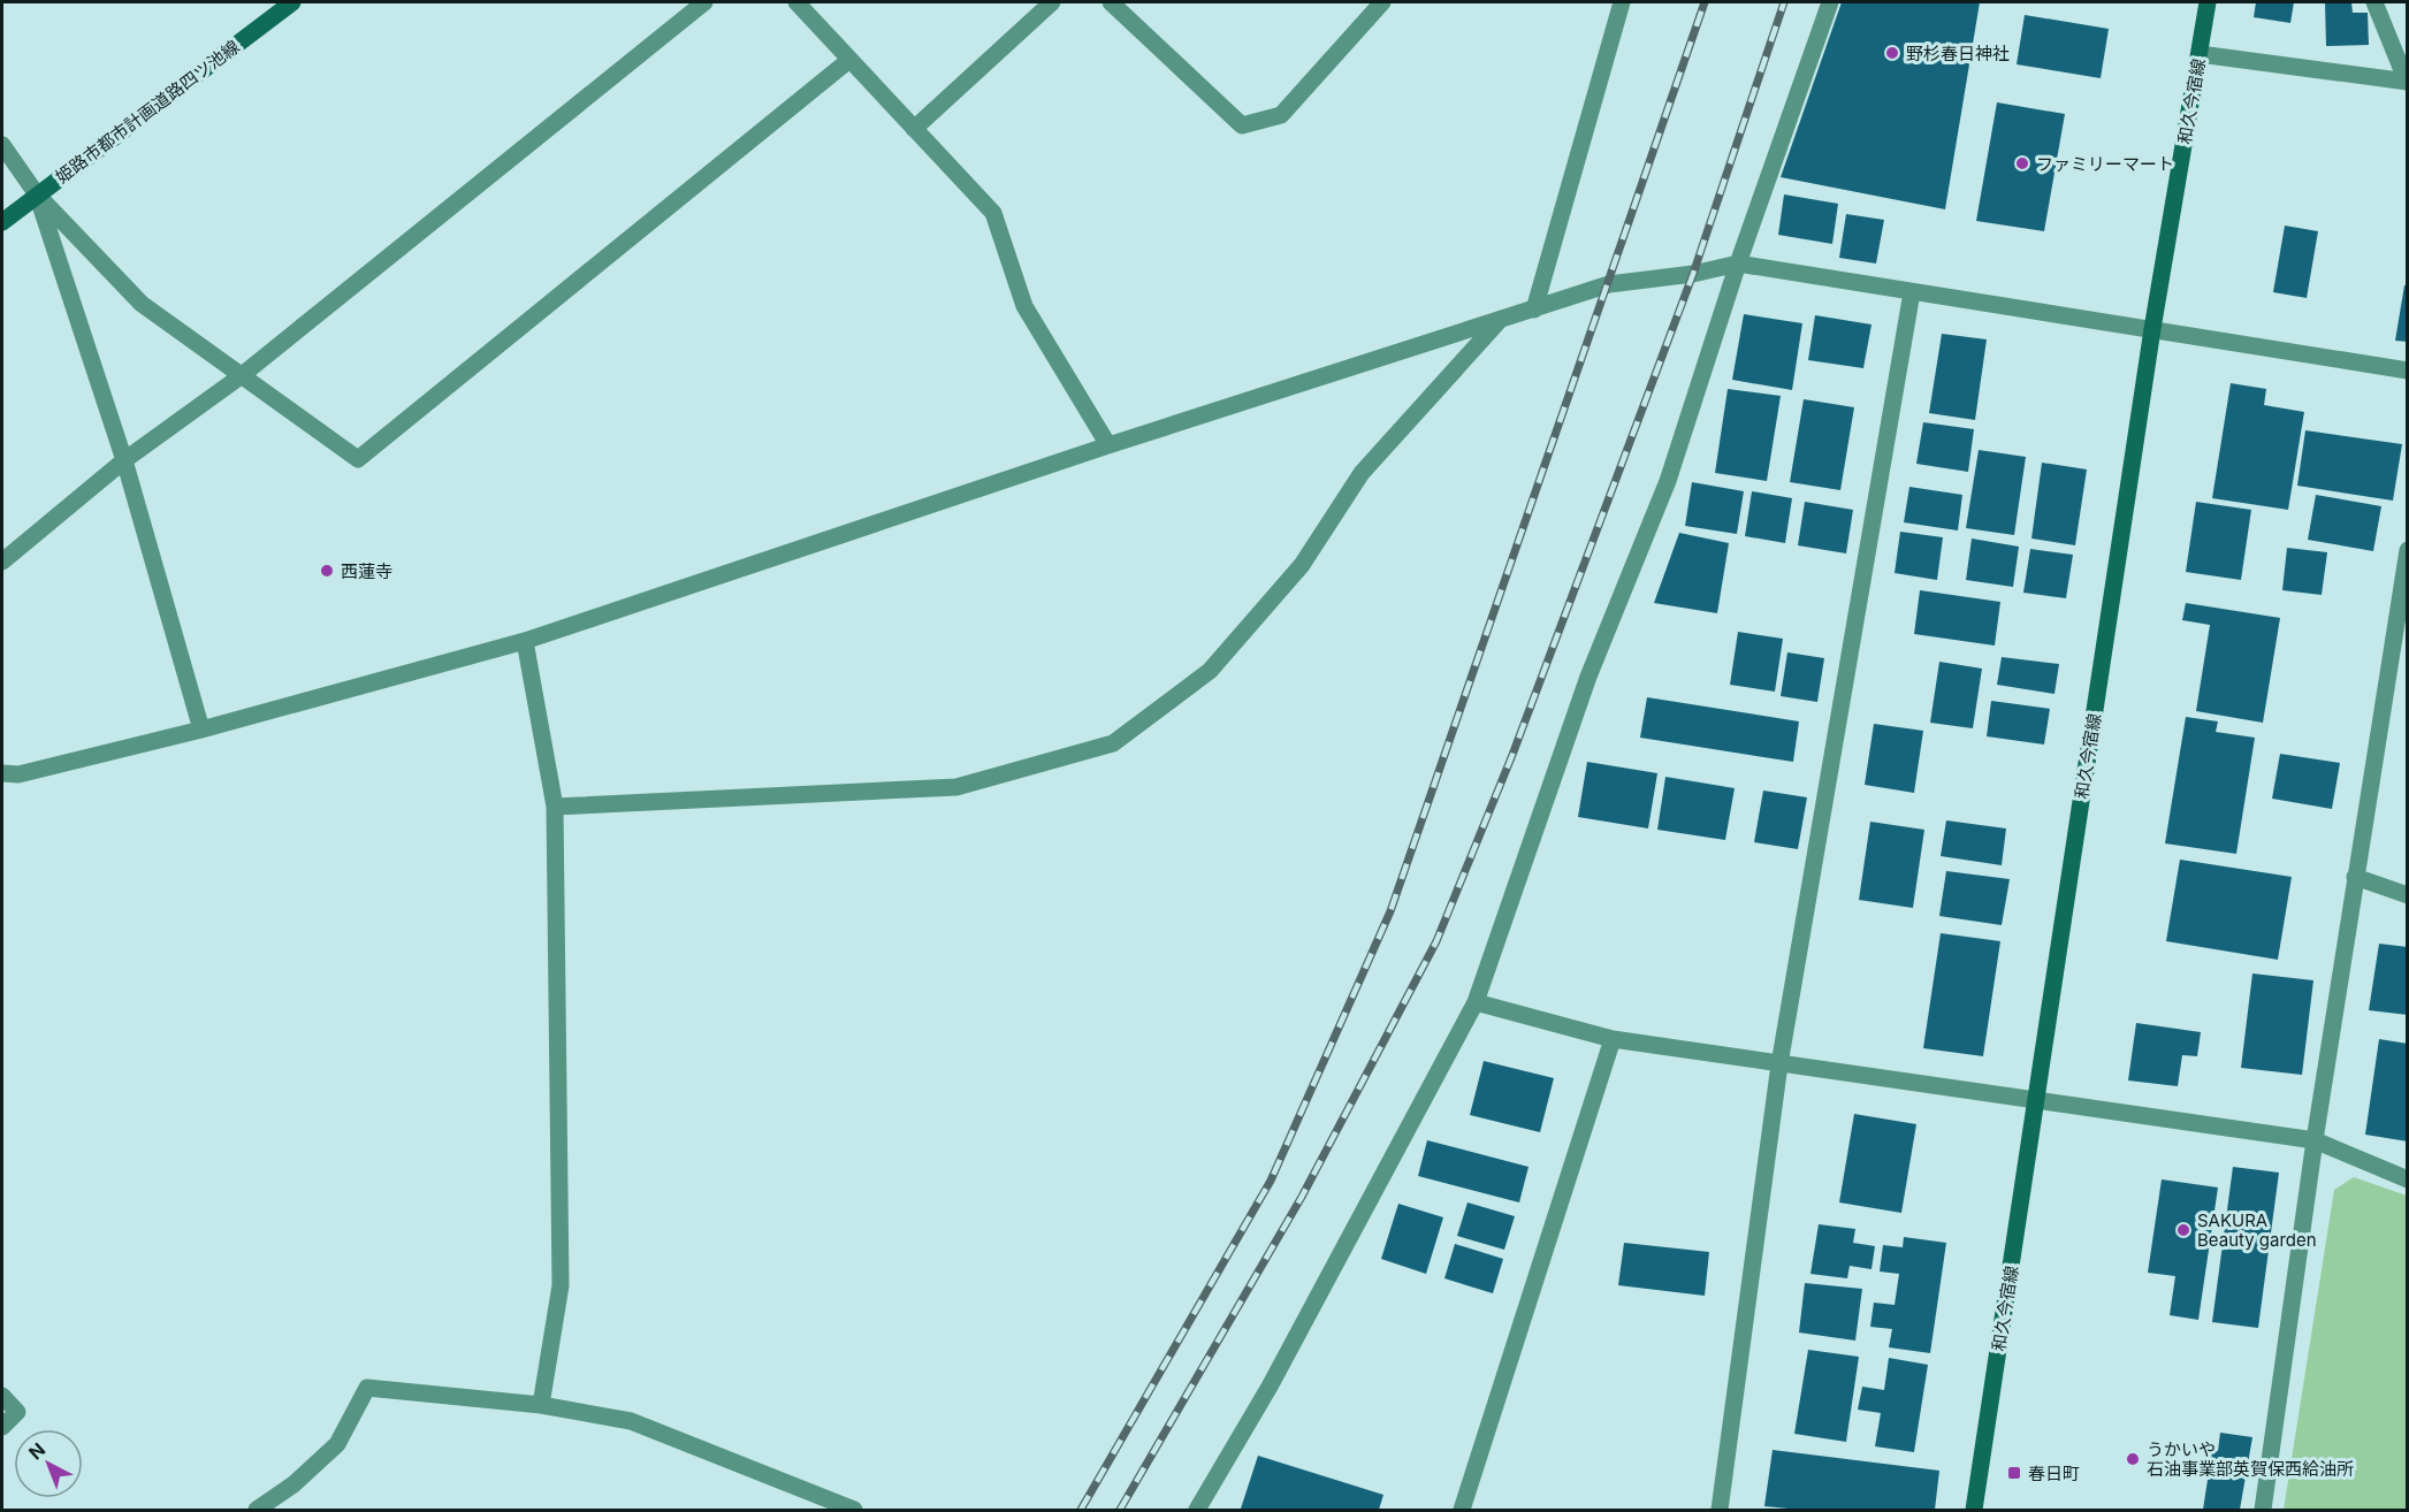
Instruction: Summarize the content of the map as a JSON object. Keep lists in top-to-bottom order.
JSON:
{
  "streets": {
    "main road": ["和久今宿線", "姫路市都市計画道路四ツ池線"]
  },
  "places": {
    "other": [
      "野杉春日神社",
      "ファミリーマート",
      "西蓮寺",
      "SAKURA Beauty garden",
      "うかいや 石油事業部英賀保西給油所"
    ],
    "transit": ["春日町"]
  },
  "north": "top left"
}
